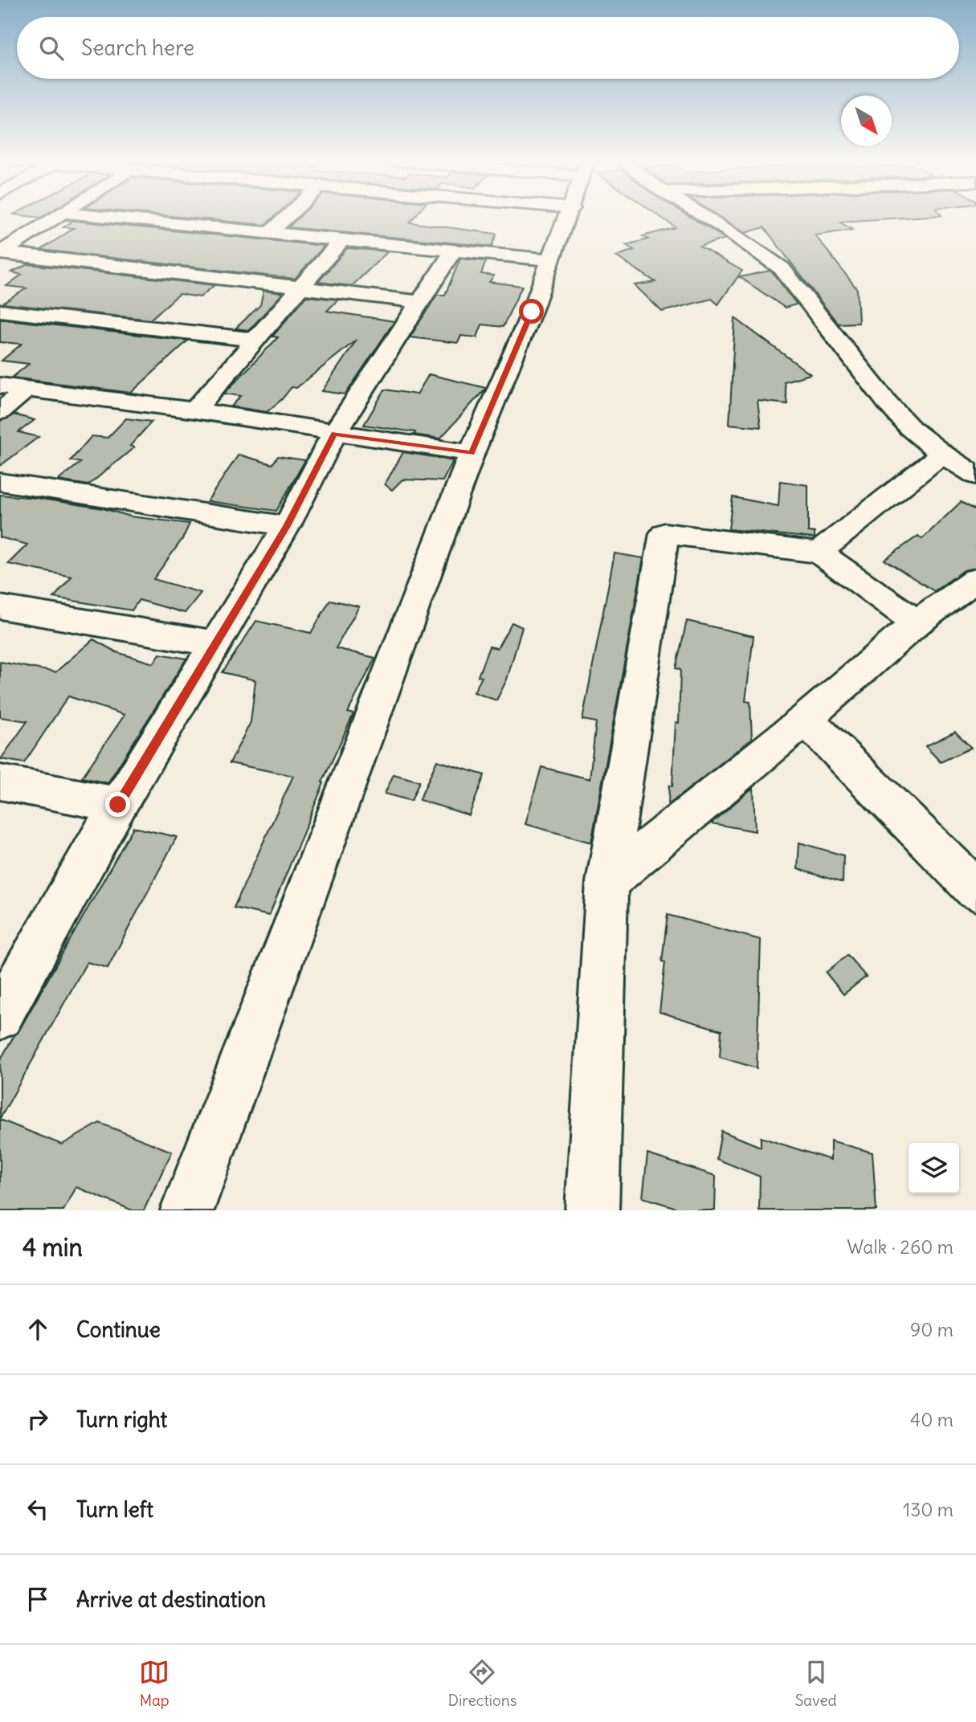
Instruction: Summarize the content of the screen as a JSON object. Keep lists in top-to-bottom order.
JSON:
{
  "north": "bottom right",
  "page": {
    "search": "Search here",
    "heading": ["4 min", "Walk · 260 m"],
    "list": [
      ["Continue", "90 m"],
      ["Turn right", "40 m"],
      ["Turn left", "130 m"],
      "Arrive at destination"
    ],
    "nav": ["Map", "Directions", "Saved"]
  }
}
